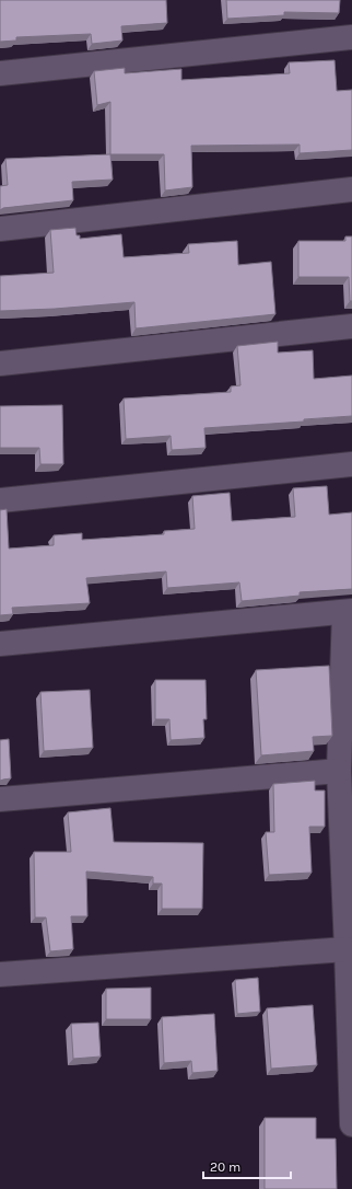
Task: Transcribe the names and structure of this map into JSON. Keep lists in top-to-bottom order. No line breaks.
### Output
{"scale_bar":"20 m"}
